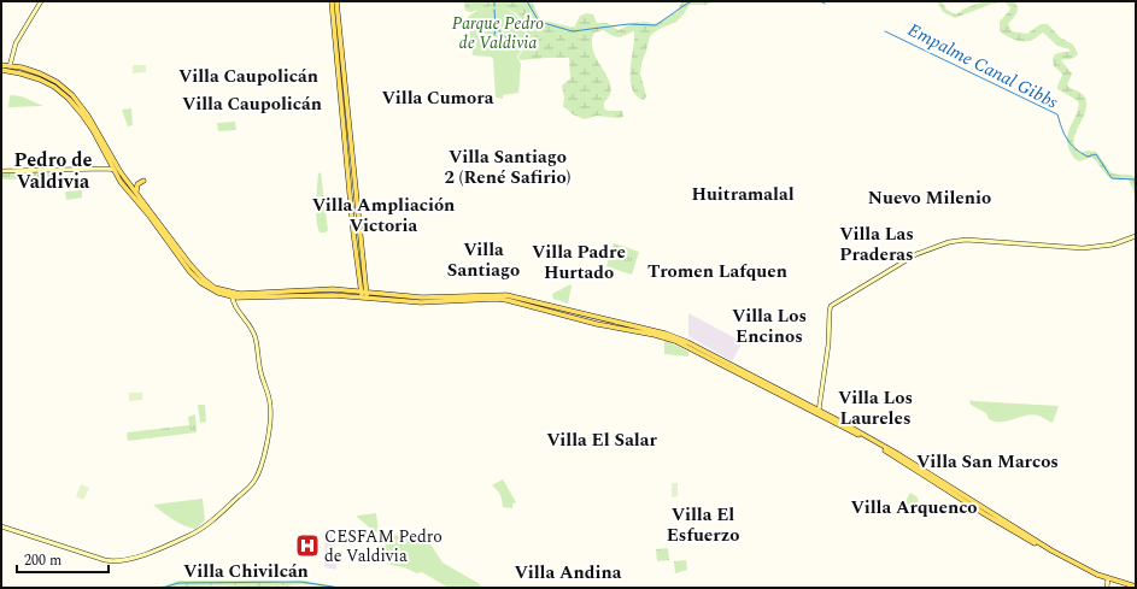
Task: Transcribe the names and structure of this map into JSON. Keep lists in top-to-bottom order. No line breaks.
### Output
{"districts":["Villa Caupolicán","Villa Cumora","Villa Caupolicán","Villa Santiago 2 (René Safirio)","Pedro de Valdivia","Huitramalal","Nuevo Milenio","Villa Ampliación Victoria","Villa Las Praderas","Villa Santiago","Villa Padre Hurtado","Tromen Lafquen","Villa Los Encinos","Villa Los Laureles","Villa El Salar","Villa San Marcos","Villa Arquenco","Villa El Esfuerzo","Villa Chivilcán","Villa Andina"],"water":["Empalme Canal Gibbs"],"parks":["Parque Pedro de Valdivia"],"places":{"hospital":["CESFAM Pedro de Valdivia"]},"scale_bar":"200 m"}
